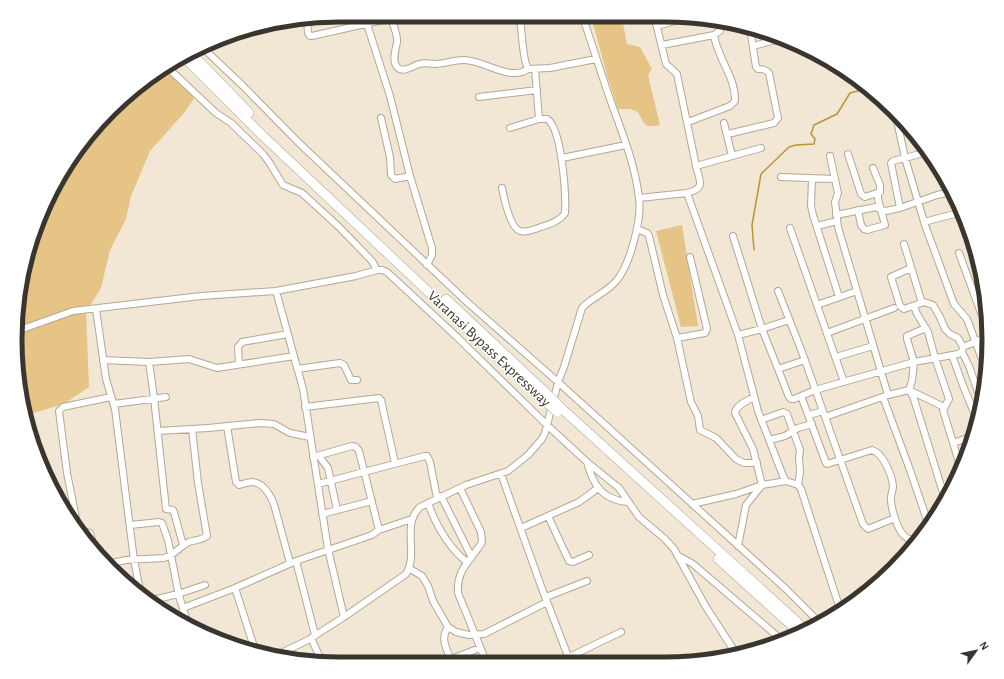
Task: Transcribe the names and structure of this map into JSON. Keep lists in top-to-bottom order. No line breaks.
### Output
{"streets":{"highway":["Varanasi Bypass Expressway"]},"north":"top right"}
